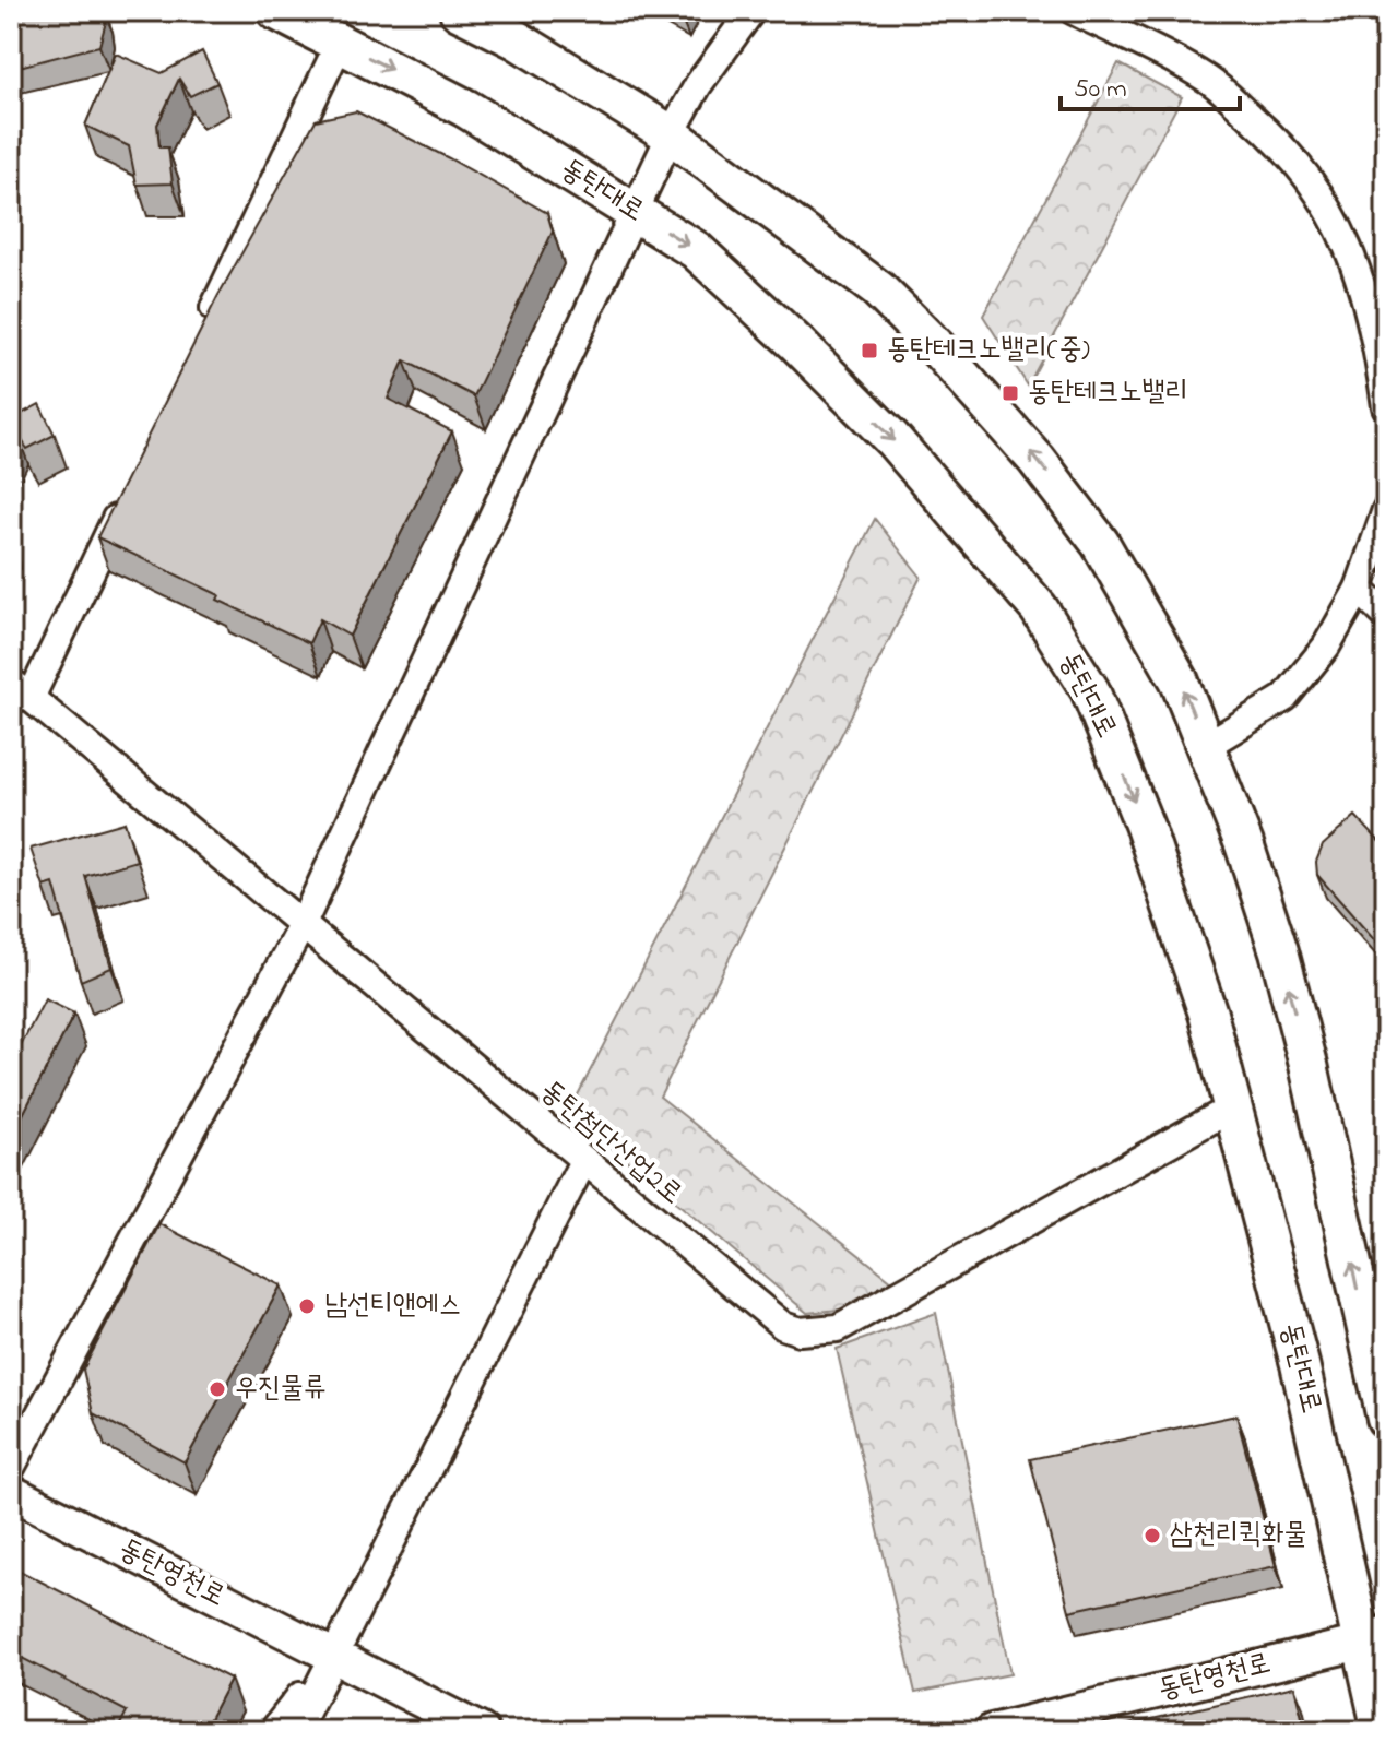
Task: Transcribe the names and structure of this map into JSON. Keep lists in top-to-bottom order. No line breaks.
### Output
{"streets":{"main road":["동탄대로"],"street":["동탄첨단산업2로","동탄영천로"]},"crossings":[["동탄대로","동탄첨단산업2로"],["동탄대로","동탄영천로"]],"places":{"transit":["동탄테크노밸리(중)","동탄테크노밸리"],"other":["남선티앤에스","우진물류","삼천리퀵화물"]},"scale_bar":"50 m"}
